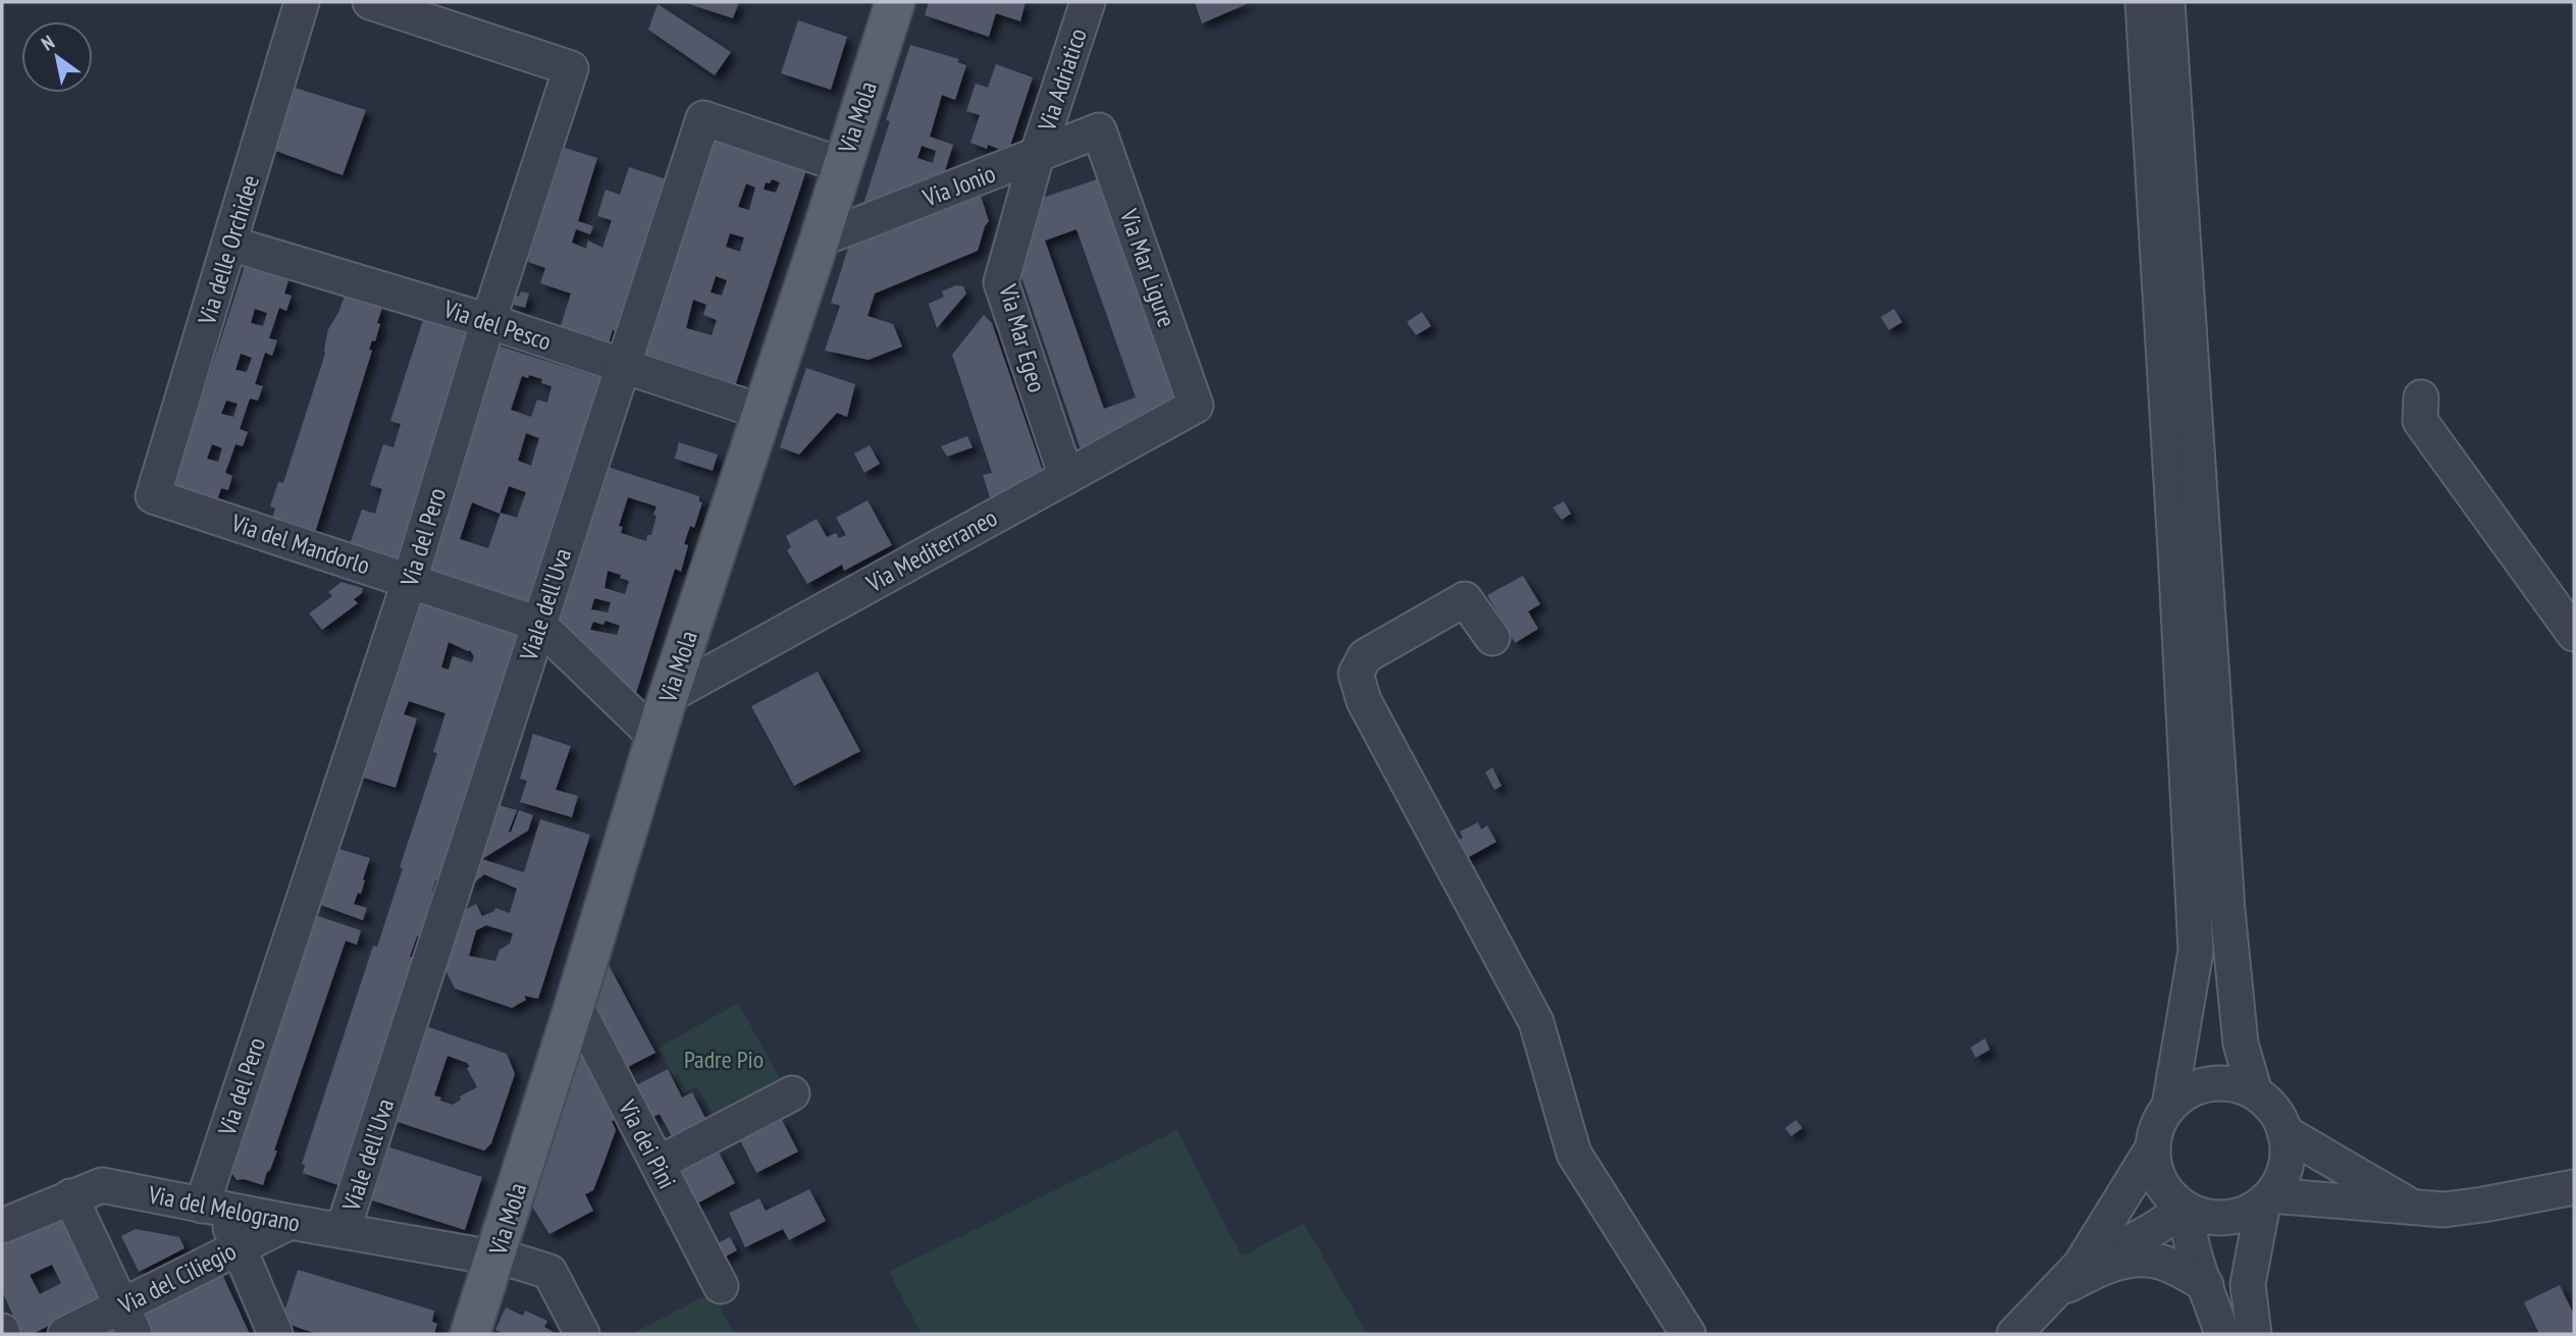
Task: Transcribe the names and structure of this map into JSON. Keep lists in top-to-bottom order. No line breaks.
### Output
{"streets":{"main road":["Via Mola"],"street":["Via Adriatico","Via Jonio","Via delle Orchidee","Via Mar Ligure","Via del Pesco","Via Mar Egeo","Via del Pero","Via del Mandorlo","Via Mediterraneo","Viale dell'Uva","Via dei Pini","Via del Melograno","Via del Ciliegio"]},"crossings":[["Via Adriatico","Via Jonio"],["Via Adriatico","Via Mar Egeo"],["Via Mola","Via Jonio"],["Via Mola","Via del Pesco"],["Via Mola","Via del Mandorlo"],["Via Mola","Via Mediterraneo"],["Via Mola","Viale dell'Uva"],["Via Mola","Via dei Pini"],["Via Mola","Via del Melograno"],["Via Jonio","Via Mar Ligure"],["Via Jonio","Via Mar Egeo"],["Via delle Orchidee","Via del Pesco"],["Via delle Orchidee","Via del Mandorlo"],["Via Mar Ligure","Via Mediterraneo"],["Via del Pesco","Via del Pero"],["Via del Pesco","Viale dell'Uva"],["Via Mar Egeo","Via Mediterraneo"],["Via del Pero","Via del Mandorlo"],["Via del Pero","Via del Melograno"],["Via del Mandorlo","Viale dell'Uva"],["Viale dell'Uva","Via del Melograno"],["Via del Melograno","Via del Ciliegio"]],"parks":["Padre Pio"],"north":"top left"}
